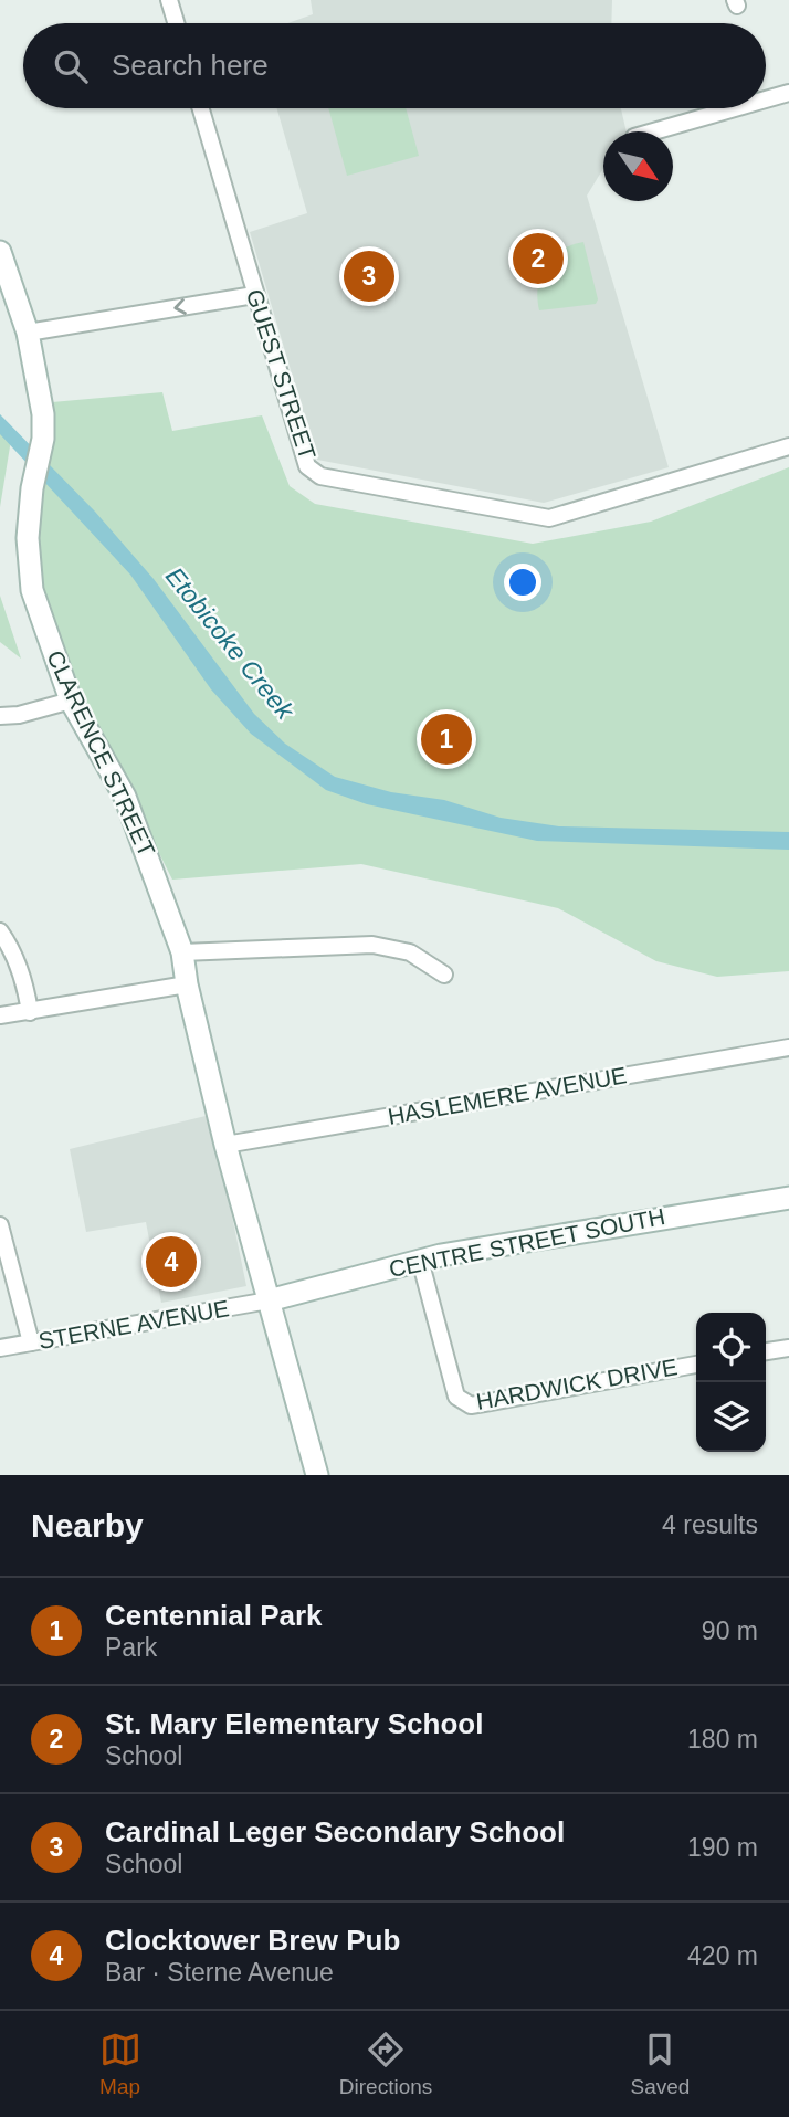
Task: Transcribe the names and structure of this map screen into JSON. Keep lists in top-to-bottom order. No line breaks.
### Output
{"streets":{"street":["GUEST STREET","CLARENCE STREET","HASLEMERE AVENUE","CENTRE STREET SOUTH","STERNE AVENUE","HARDWICK DRIVE"]},"crossings":[["CLARENCE STREET","HASLEMERE AVENUE"],["CLARENCE STREET","CENTRE STREET SOUTH"],["CLARENCE STREET","STERNE AVENUE"],["CENTRE STREET SOUTH","STERNE AVENUE"],["CENTRE STREET SOUTH","HARDWICK DRIVE"]],"water":["Etobicoke Creek"],"north":"bottom right","page":{"search":"Search here","pins":["2","3","1","4"],"heading":["Nearby","4 results"],"list":[{"mark":"1","name":"Centennial Park","note":"Park","value":"90 m"},{"mark":"2","name":"St. Mary Elementary School","note":"School","value":"180 m"},{"mark":"3","name":"Cardinal Leger Secondary School","note":"School","value":"190 m"},{"mark":"4","name":"Clocktower Brew Pub","note":"Bar · Sterne Avenue","value":"420 m"}],"nav":["Map","Directions","Saved"]}}
